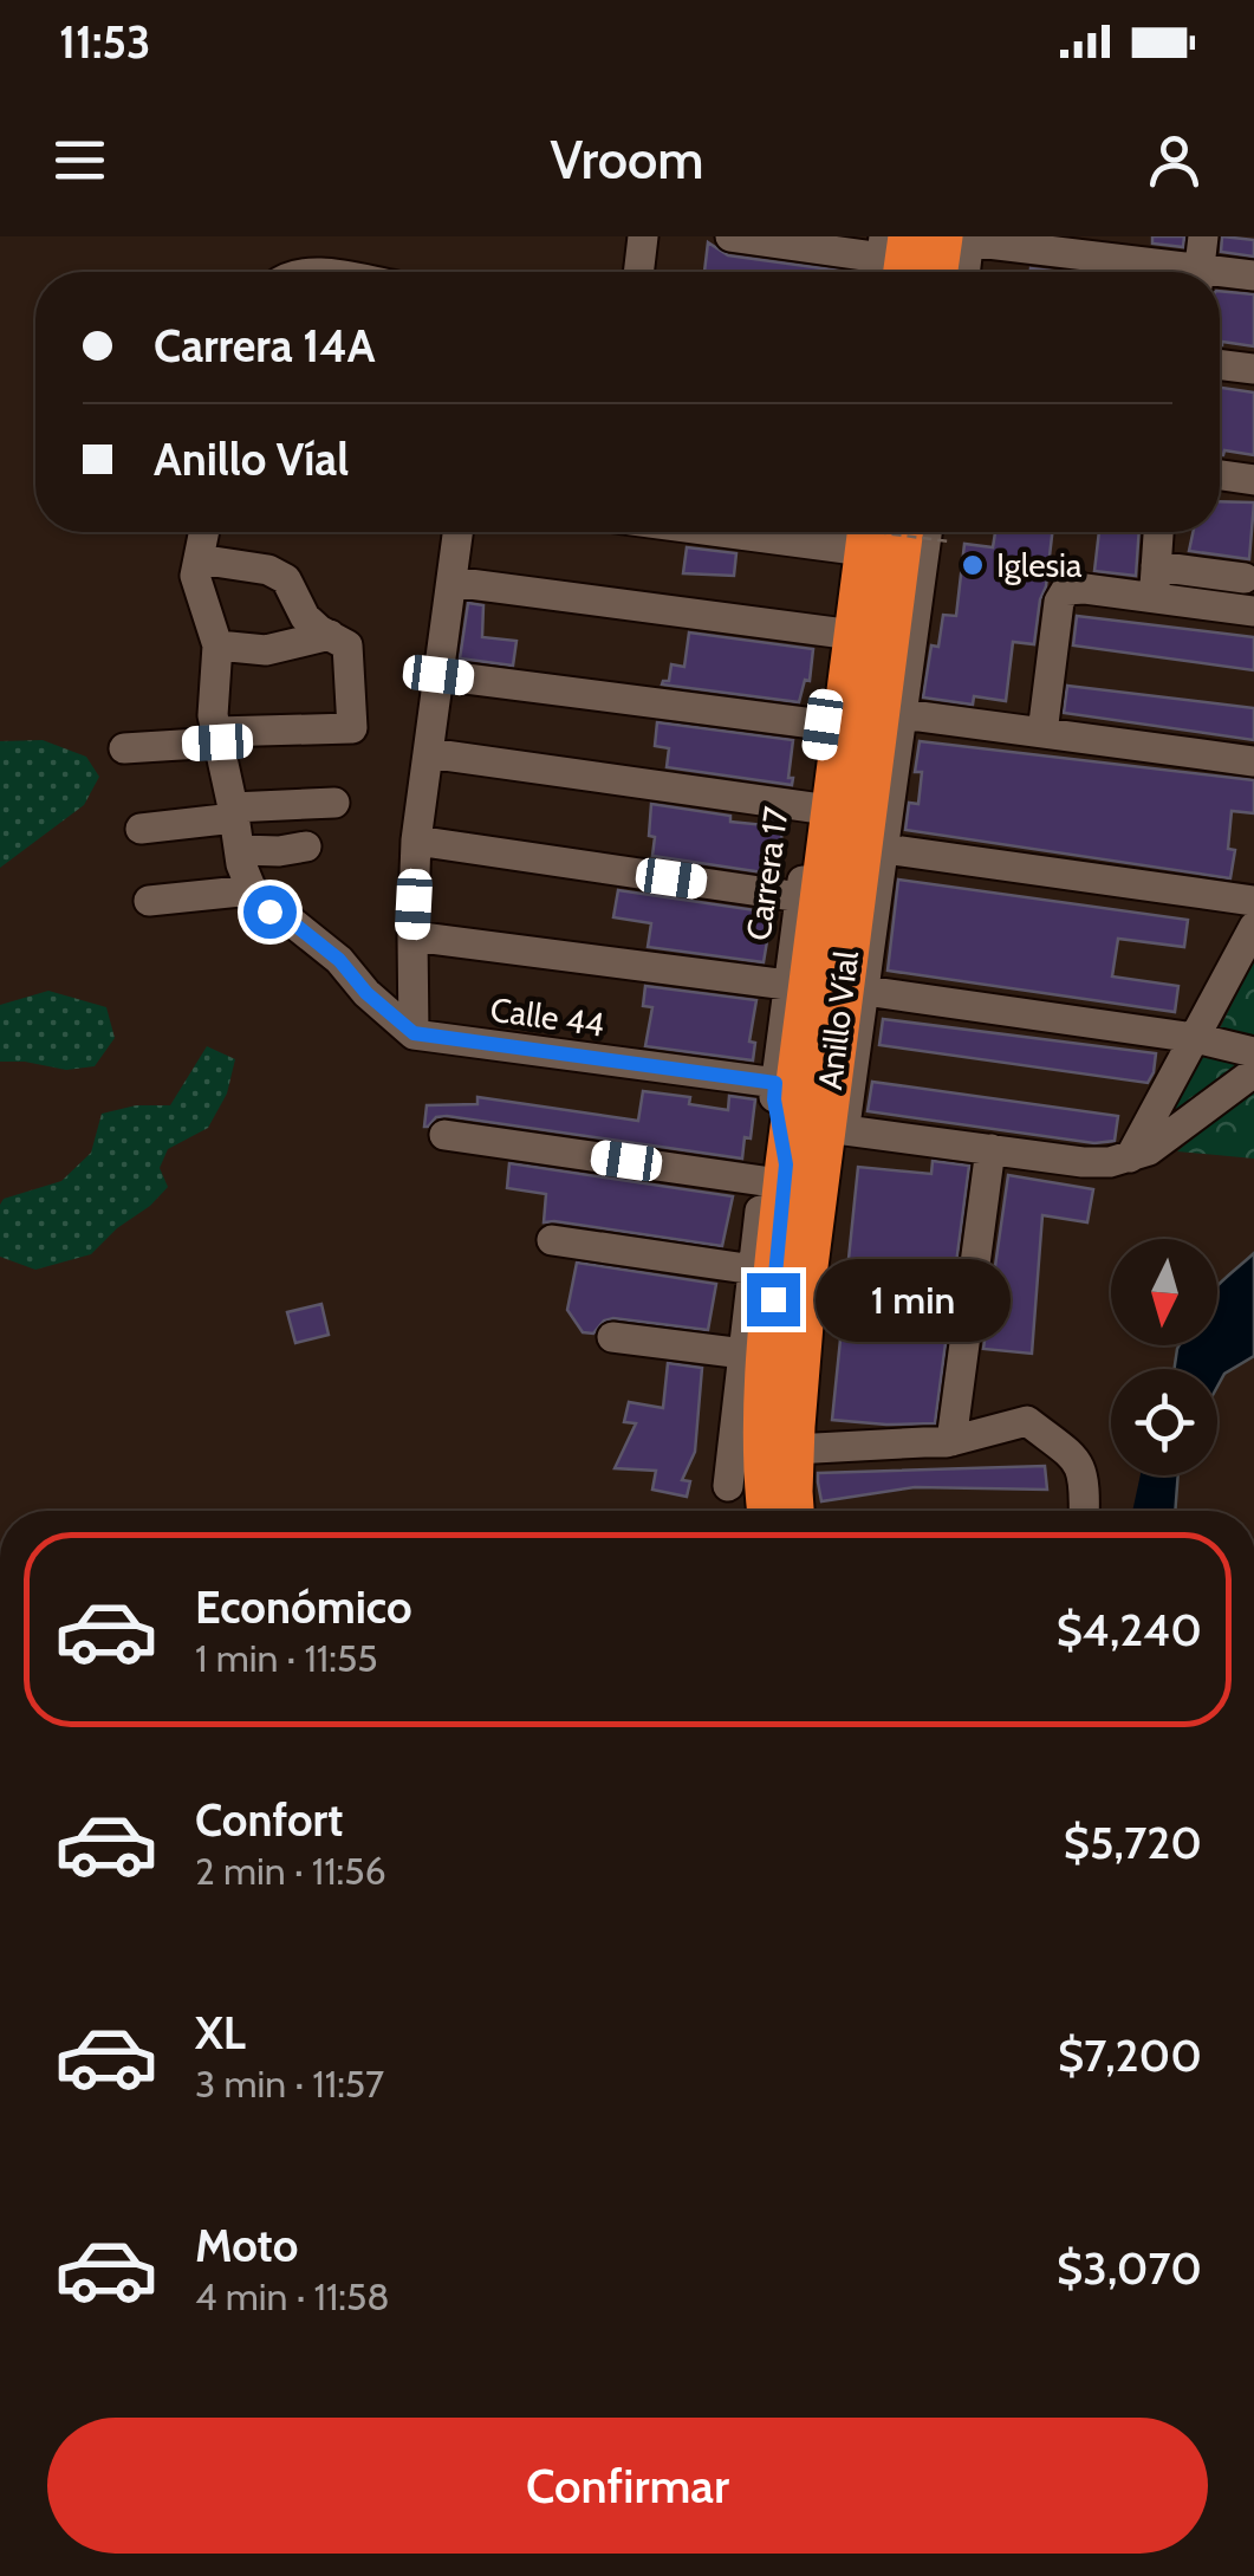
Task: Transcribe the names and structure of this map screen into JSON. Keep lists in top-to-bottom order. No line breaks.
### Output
{"streets":{"highway":["Anillo Víal"],"street":["Carrera 17","Calle 44"]},"crossings":[["Carrera 17","Calle 44"],["Carrera 17","Anillo Víal"]],"places":["Iglesia"],"north":"bottom","page":{"status":"11:53","header":"Vroom","banner":["Carrera 14A","Anillo Víal"],"bubble":"1 min","list":[{"name":"Económico","note":"1 min · 11:55","value":"$4,240"},{"name":"Confort","note":"2 min · 11:56","value":"$5,720"},{"name":"XL","note":"3 min · 11:57","value":"$7,200"},{"name":"Moto","note":"4 min · 11:58","value":"$3,070"}],"buttons":"Confirmar"}}
